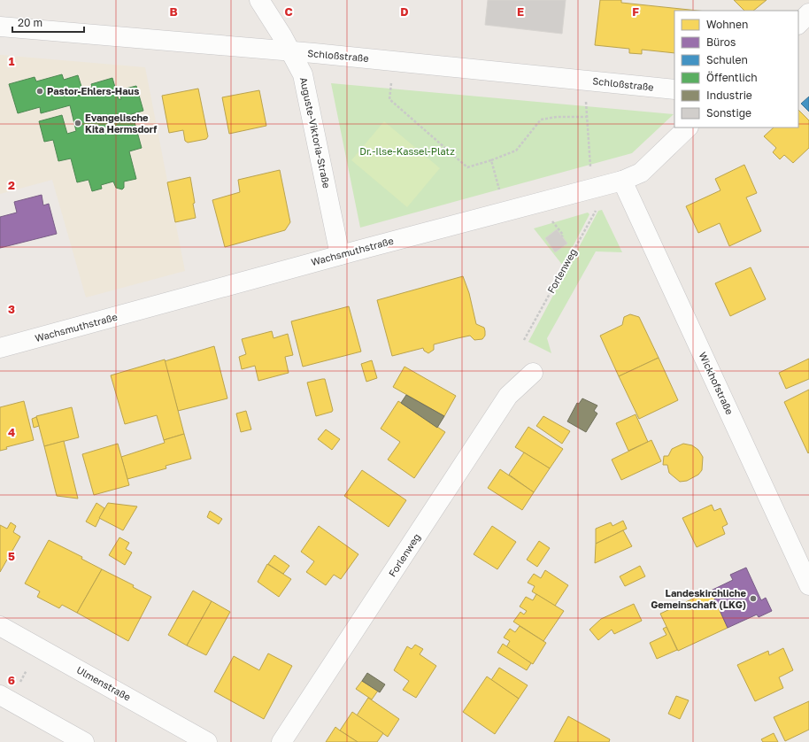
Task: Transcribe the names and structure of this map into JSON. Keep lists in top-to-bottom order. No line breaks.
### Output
{"streets":{"street":["Schloßstraße","Auguste-Viktoria-Straße","Wachsmuthstraße","Forlenweg","Wickhofstraße","Ulmenstraße"]},"crossings":[["Schloßstraße","Auguste-Viktoria-Straße"],["Auguste-Viktoria-Straße","Wachsmuthstraße"],["Wachsmuthstraße","Wickhofstraße"]],"parks":["Dr.-Ilse-Kassel-Platz"],"places":["Pastor-Ehlers-Haus","Evangelische Kita Hermsdorf","Landeskirchliche Gemeinschaft (LKG)"],"legend":["Wohnen","Büros","Schulen","Öffentlich","Industrie","Sonstige"],"scale_bar":"20 m","grid":{"columns":["B","C","D","E","F"],"rows":["1","2","3","4","5","6"]}}
